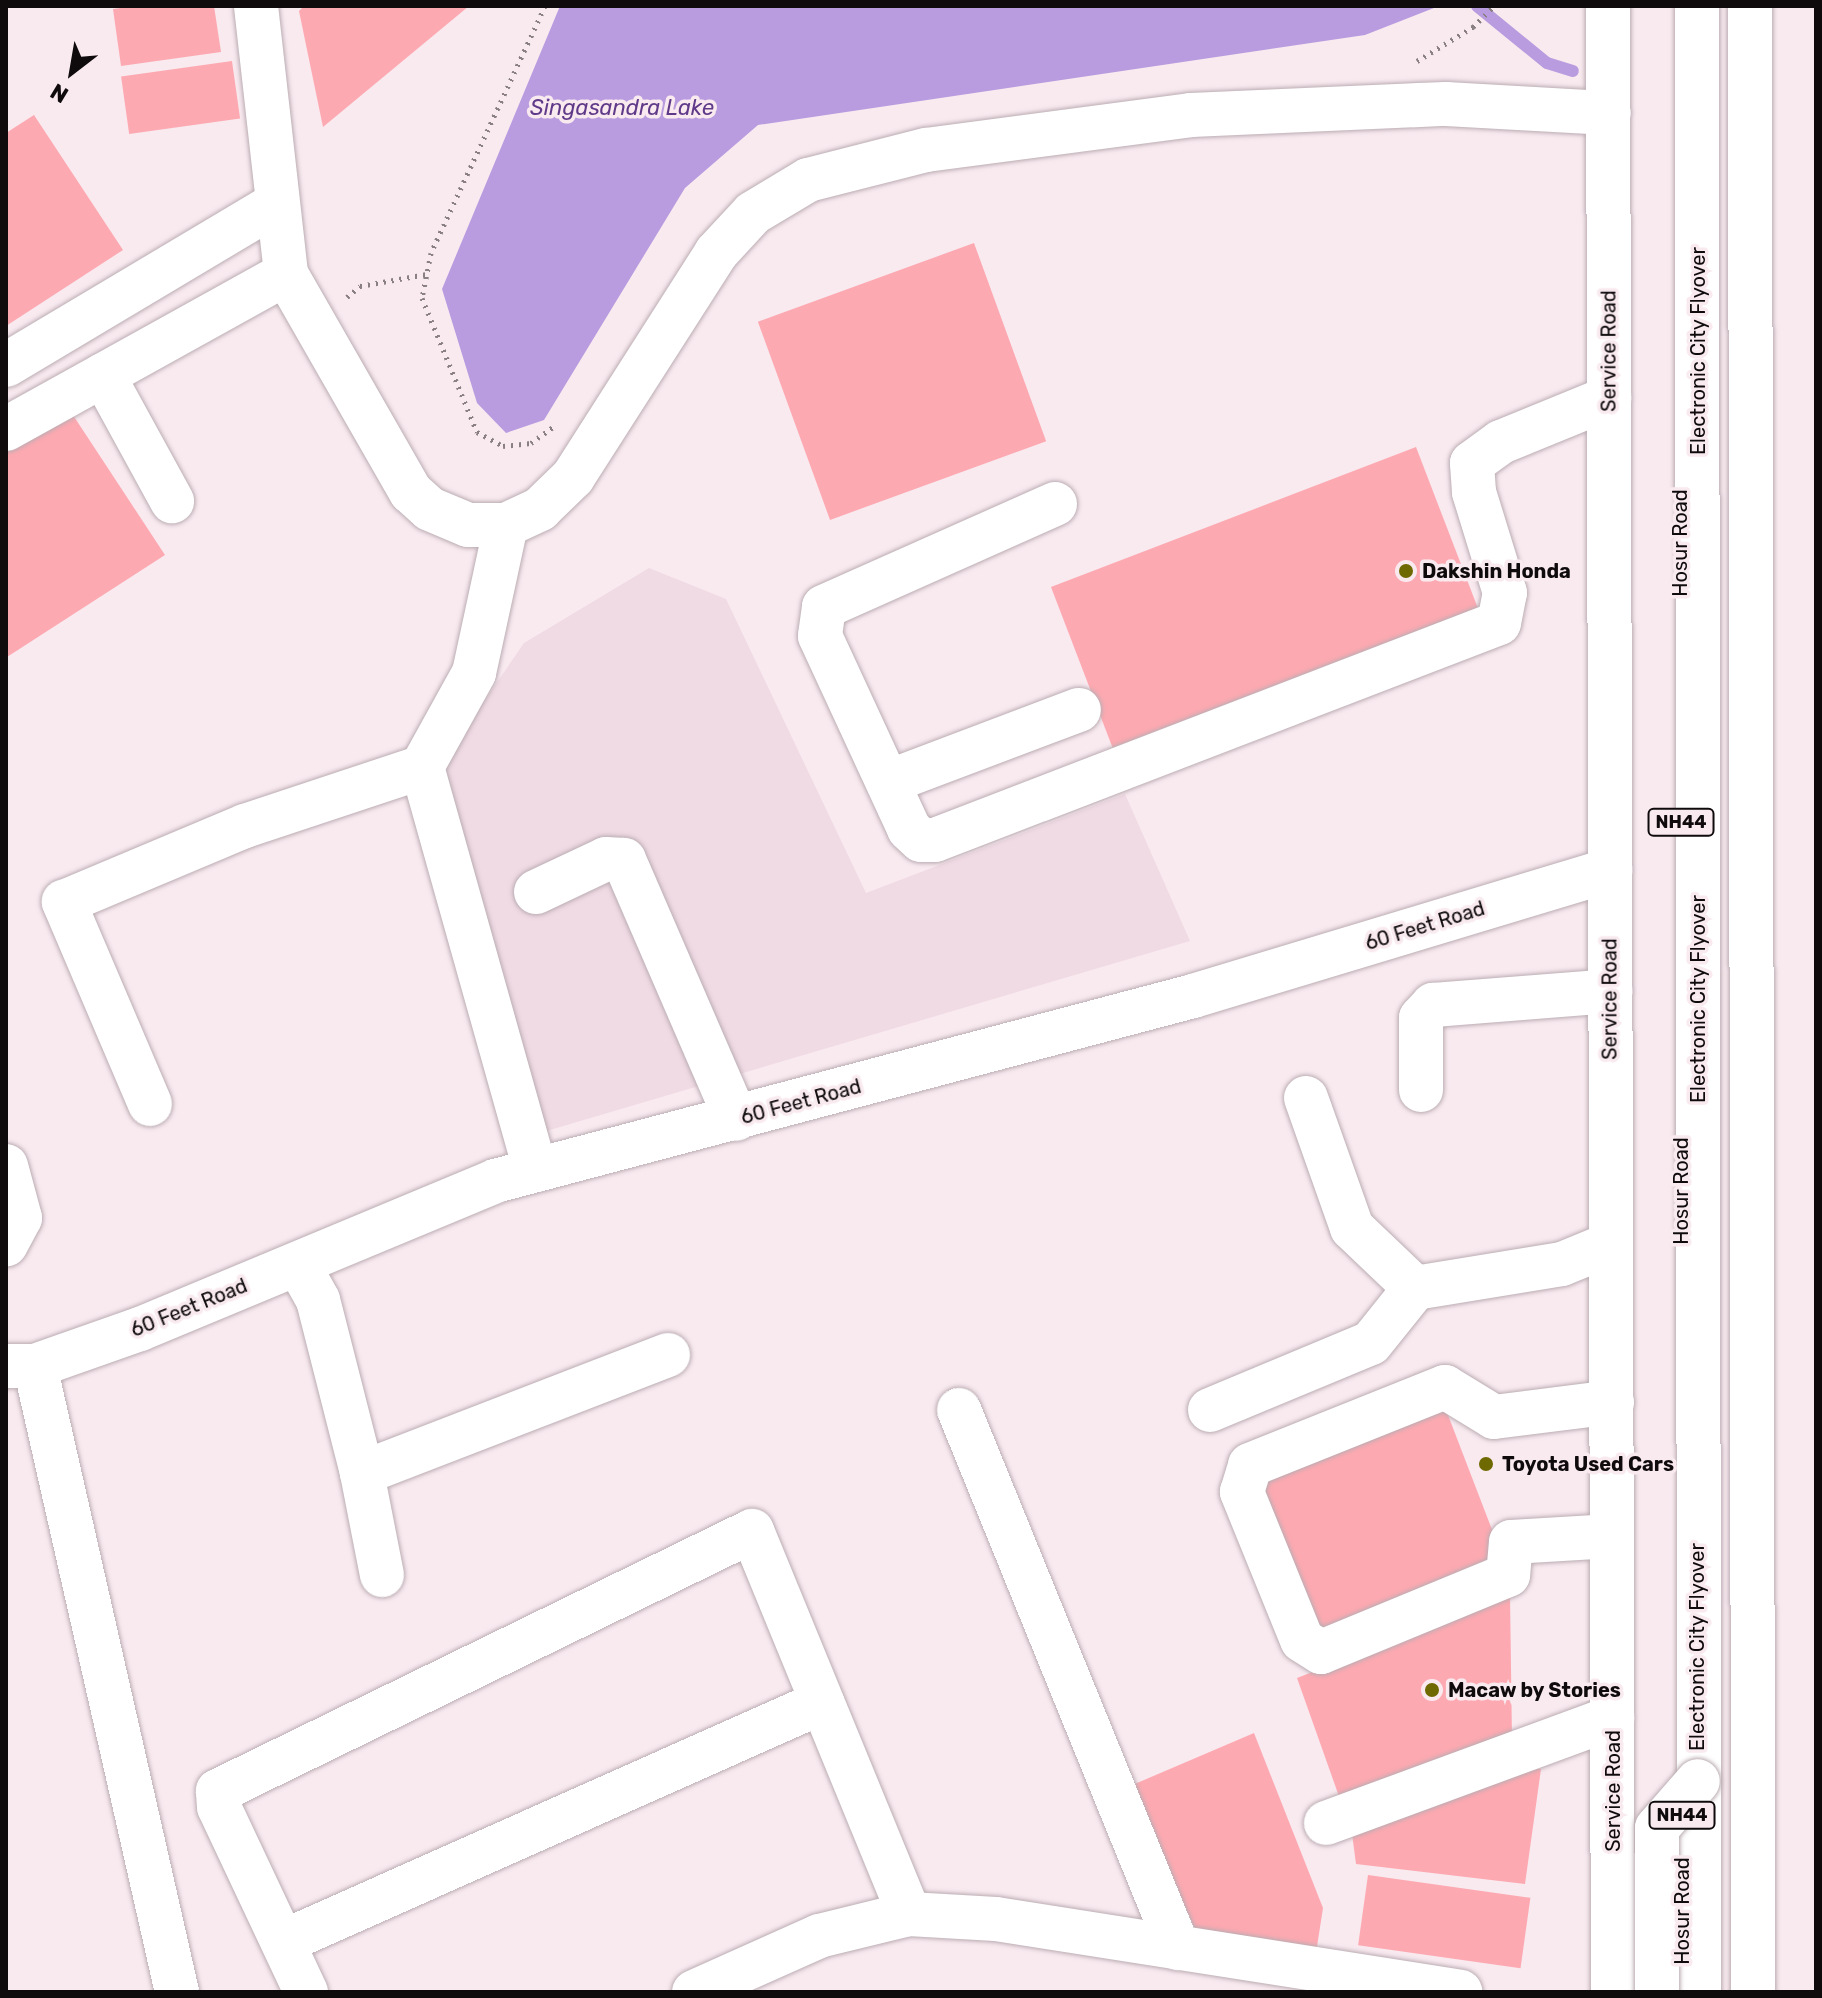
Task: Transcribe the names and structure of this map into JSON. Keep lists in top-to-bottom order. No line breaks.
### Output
{"streets":{"main road":["Service Road","Electronic City Flyover","Hosur Road","NH44","60 Feet Road"]},"crossings":[["Service Road","60 Feet Road"]],"water":["Singasandra Lake"],"places":["Dakshin Honda","Toyota Used Cars","Macaw by Stories"],"north":"bottom left"}
